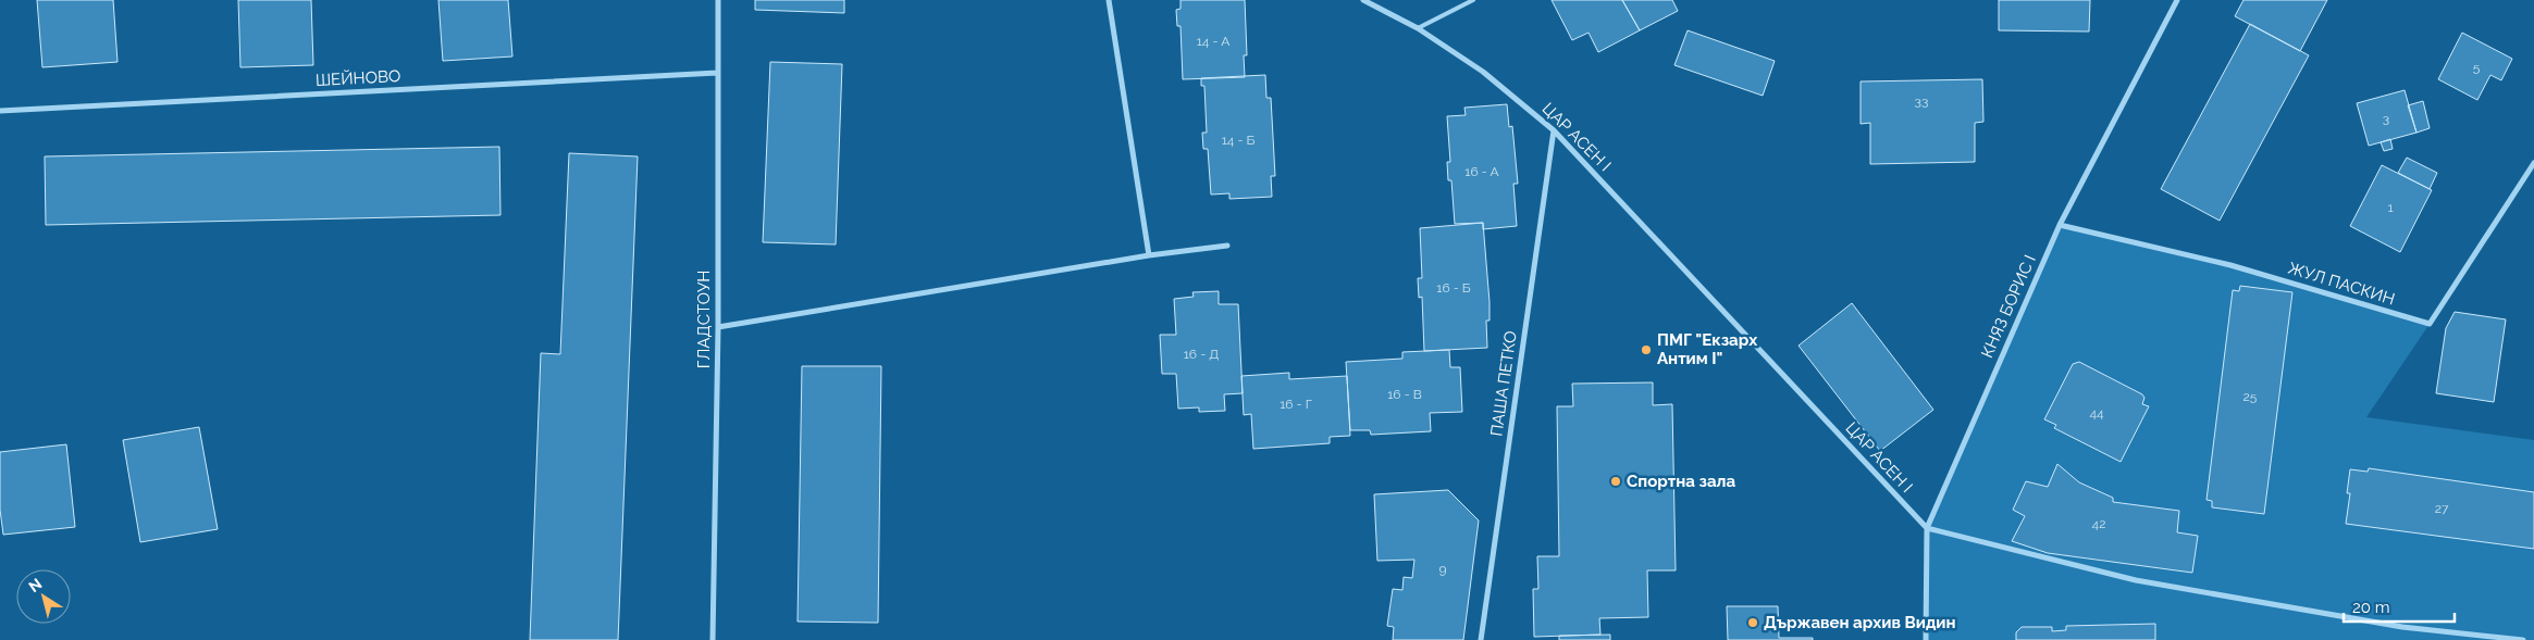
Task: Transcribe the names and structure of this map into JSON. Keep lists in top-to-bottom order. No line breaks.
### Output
{"streets":{"street":["ШЕЙНОВО","ЦАР АСЕН I","ЖУЛ ПАСКИН","КНЯЗ БОРИС I","ГЛАДСТОУН","ПАША ПЕТКО"]},"crossings":[["ШЕЙНОВО","ГЛАДСТОУН"],["ЦАР АСЕН I","КНЯЗ БОРИС I"],["ЦАР АСЕН I","ПАША ПЕТКО"],["ЖУЛ ПАСКИН","КНЯЗ БОРИС I"]],"places":["ПМГ \"Екзарх Антим I\"","Спортна зала","Държавен архив Видин"],"house_numbers":["14 - А","5","33","3","14 - Б","16 - А","1","16 - Б","16 - Д","16 - В","25","16 - Г","44","27","42","9"],"scale_bar":"20 m","north":"top left"}
